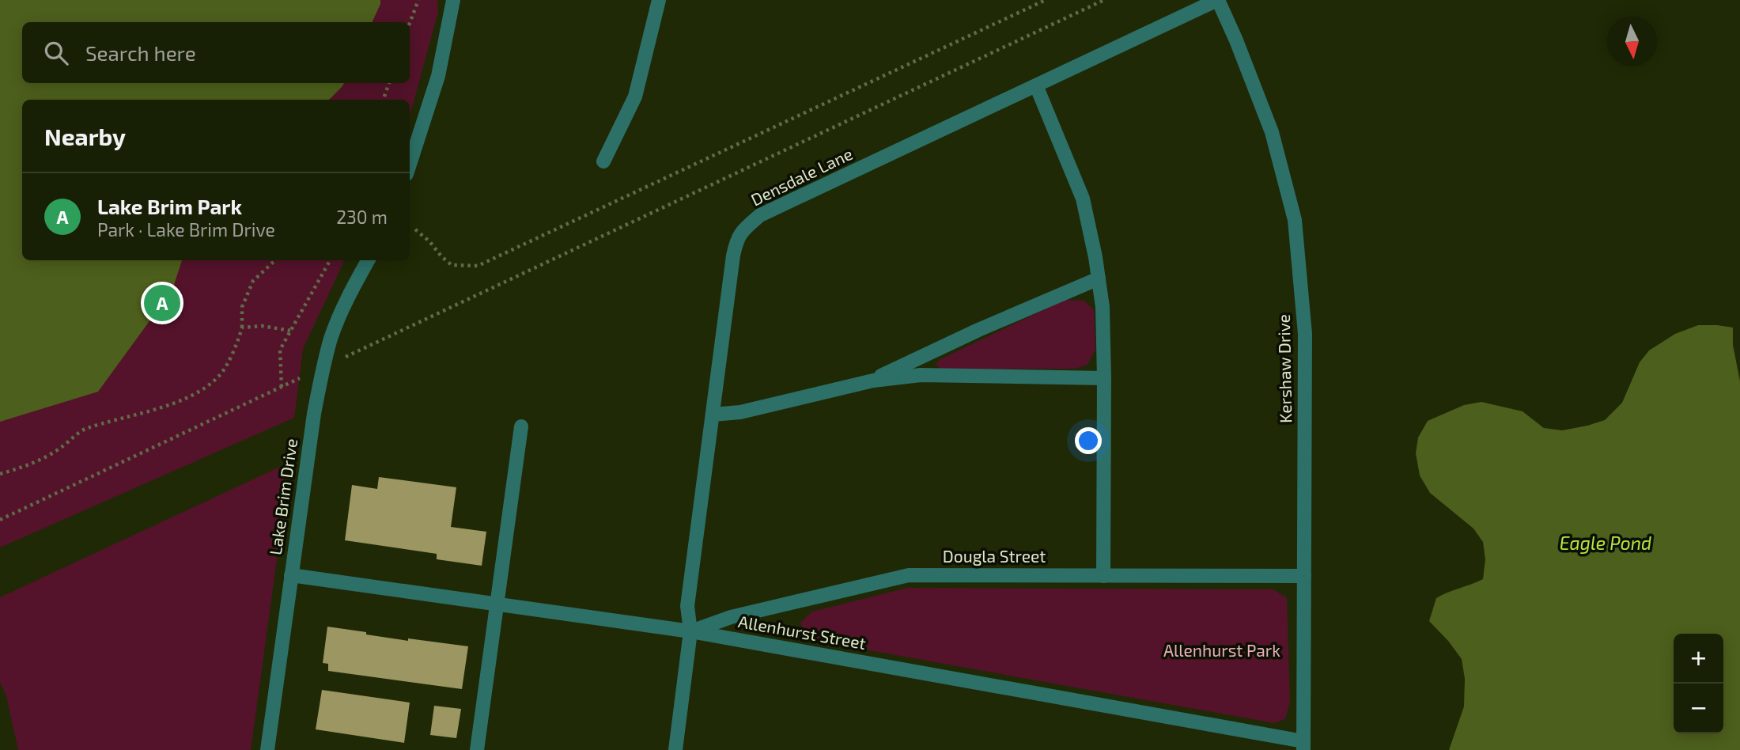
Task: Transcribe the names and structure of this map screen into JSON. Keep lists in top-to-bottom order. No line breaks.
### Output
{"streets":{"street":["Densdale Lane","Kershaw Drive","Lake Brim Drive","Dougla Street","Allenhurst Street"]},"crossings":[["Densdale Lane","Kershaw Drive"],["Densdale Lane","Dougla Street"],["Densdale Lane","Allenhurst Street"],["Kershaw Drive","Dougla Street"],["Kershaw Drive","Allenhurst Street"],["Lake Brim Drive","Allenhurst Street"],["Dougla Street","Allenhurst Street"]],"water":["Eagle Pond"],"parks":["Allenhurst Park"],"north":"bottom","page":{"search":"Search here","heading":"Nearby","list":[{"mark":"A","name":"Lake Brim Park","note":"Park · Lake Brim Drive","value":"230 m"}],"pins":"A","map_buttons":["+","−"]}}
